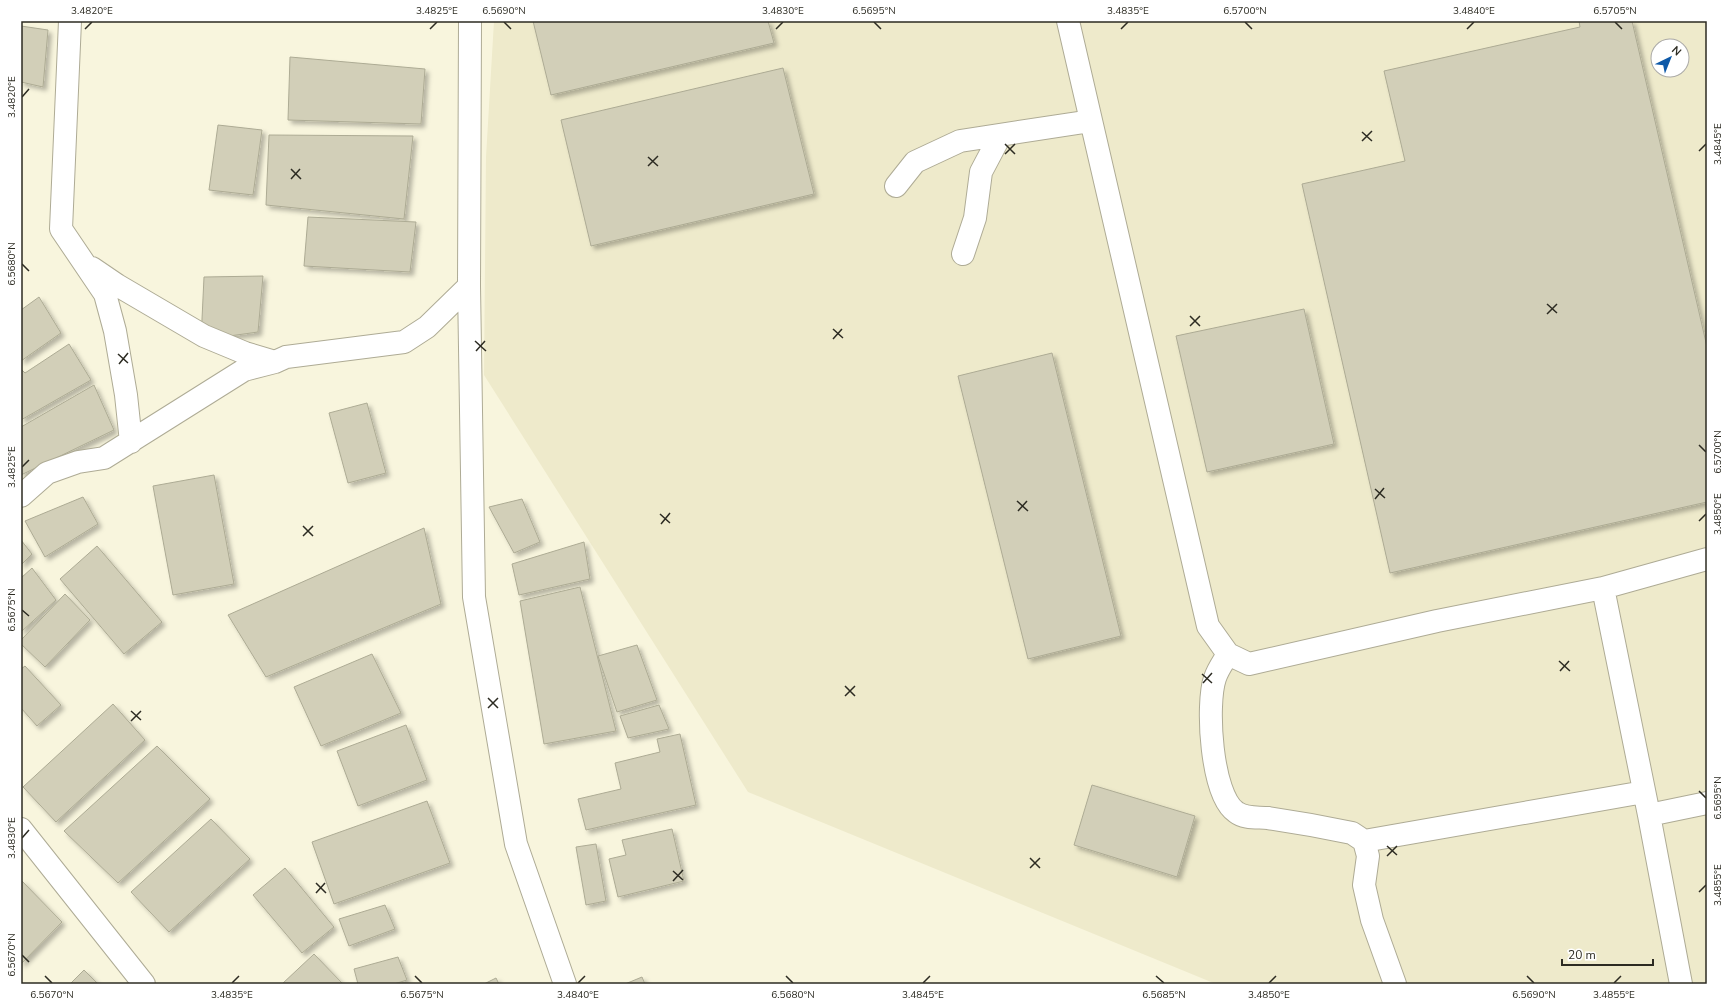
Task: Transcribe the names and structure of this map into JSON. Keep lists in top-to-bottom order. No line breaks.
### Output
{"scale_bar":"20 m","north":"top right","coordinates":["3.4820°E","3.4825°E","6.5690°N","3.4830°E","6.5695°N","3.4835°E","6.5700°N","3.4840°E","6.5705°N","3.4845°E","6.5680°N","3.4850°E","6.5675°N","3.4855°E","6.5670°N","6.5685°N"]}
